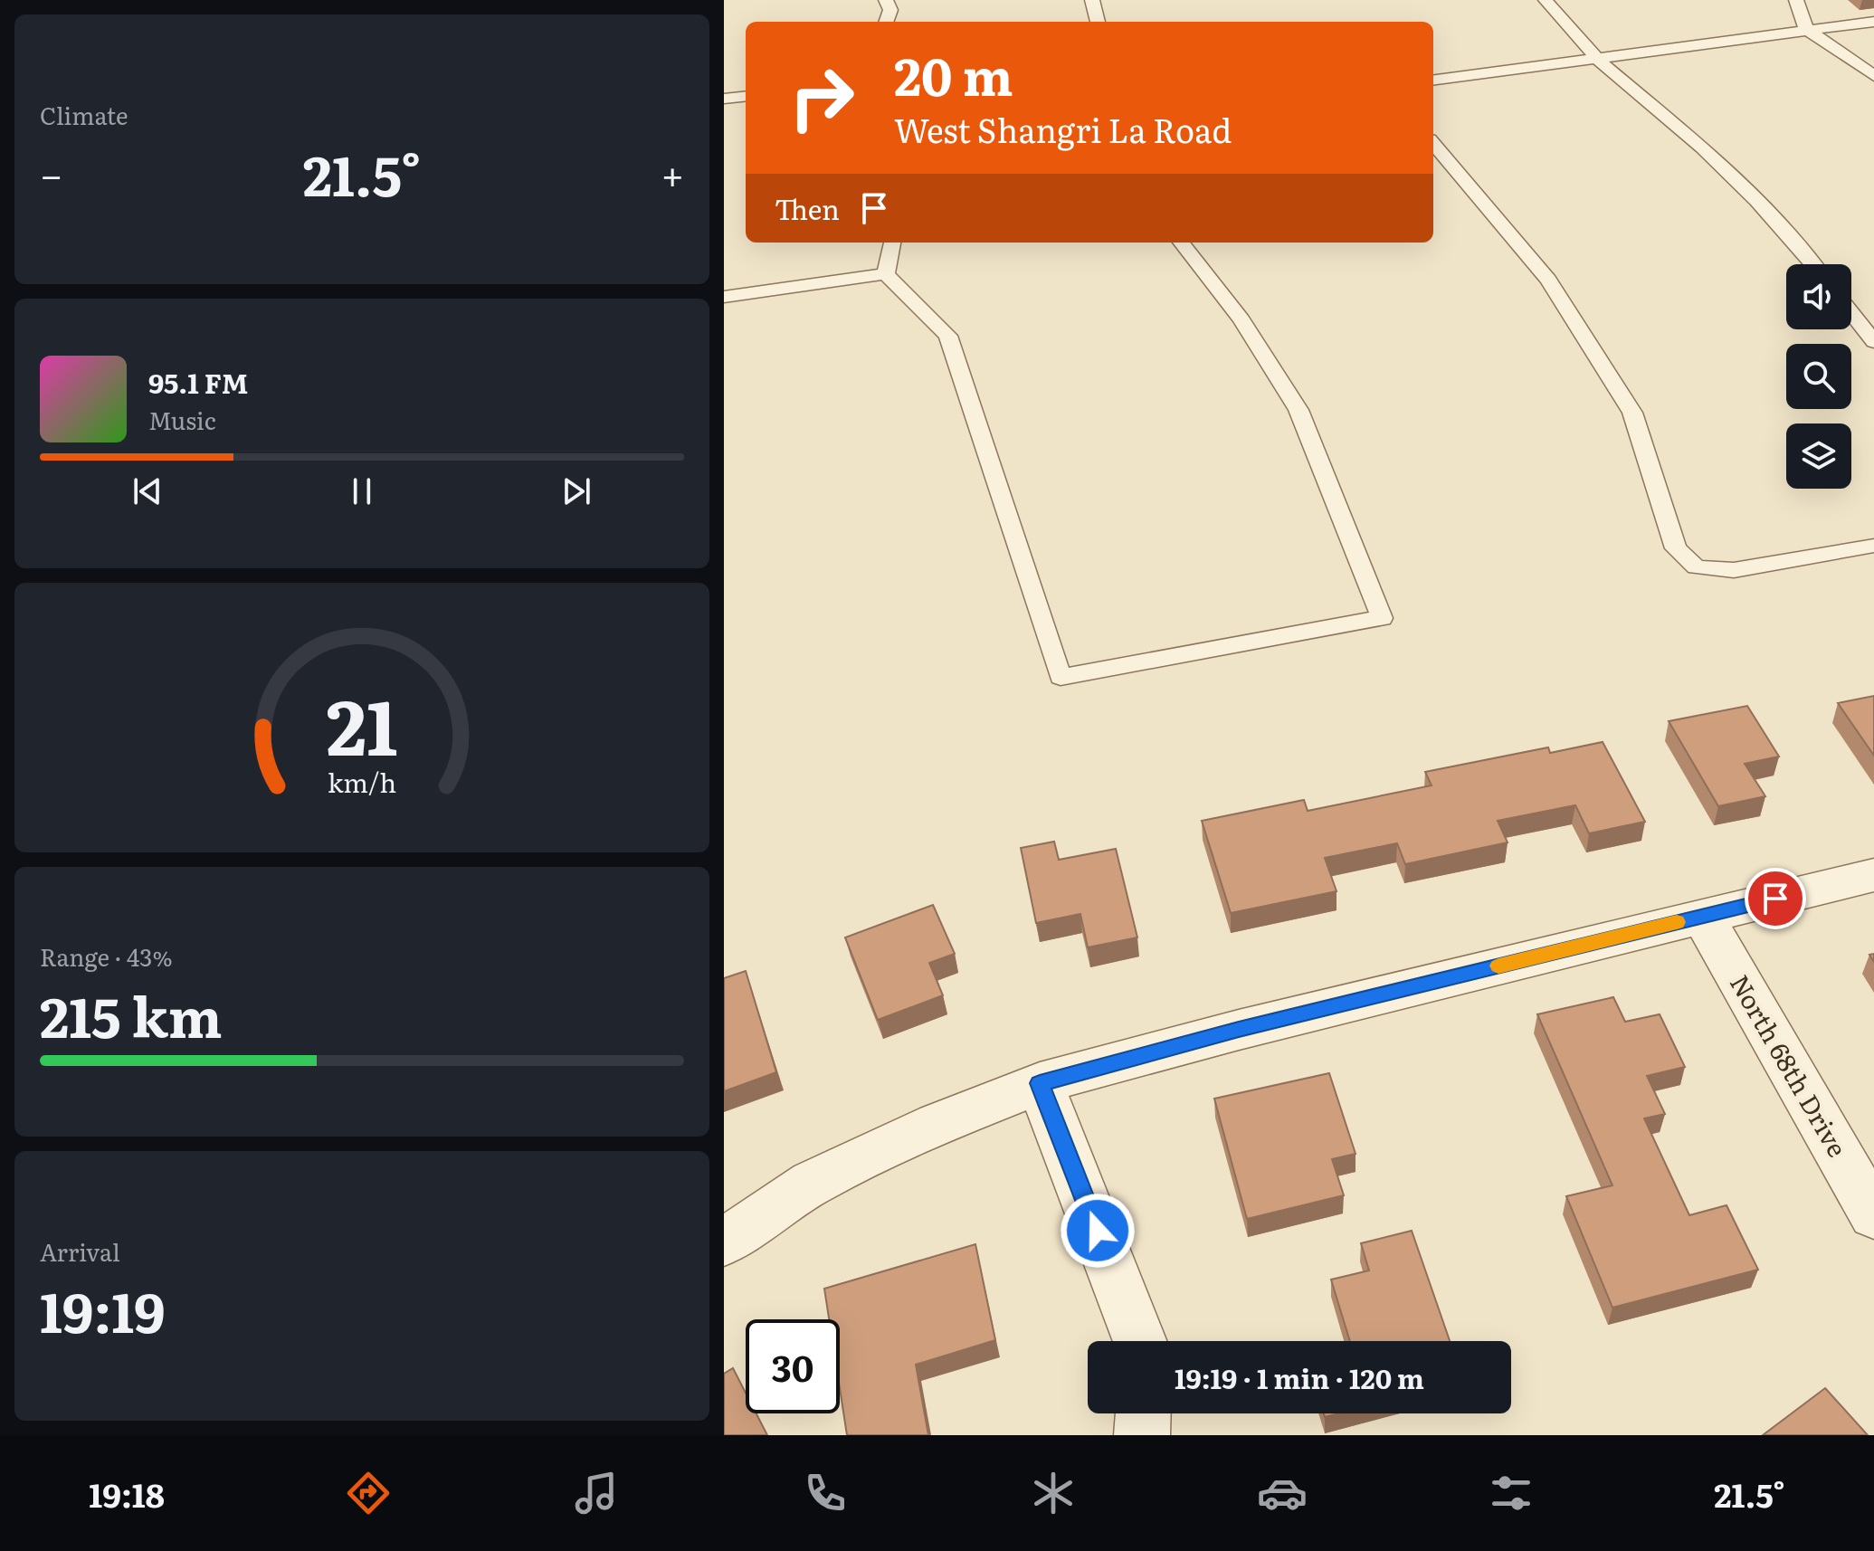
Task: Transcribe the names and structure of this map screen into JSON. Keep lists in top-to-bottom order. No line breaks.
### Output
{"streets":{"street":["North 68th Drive"]},"page":{"tile":["Climate",["Range · 43%","215 km"],["Arrival","19:19"]],"turn":["20 m","West Shangri La Road"],"heat":["−","21.5°","+"],"then":"Then","song":["95.1 FM","Music"],"limit":"30","trip":"19:19 · 1 min · 120 m","tabs":["19:18","21.5°"],"gauge":["21","km/h"]}}
